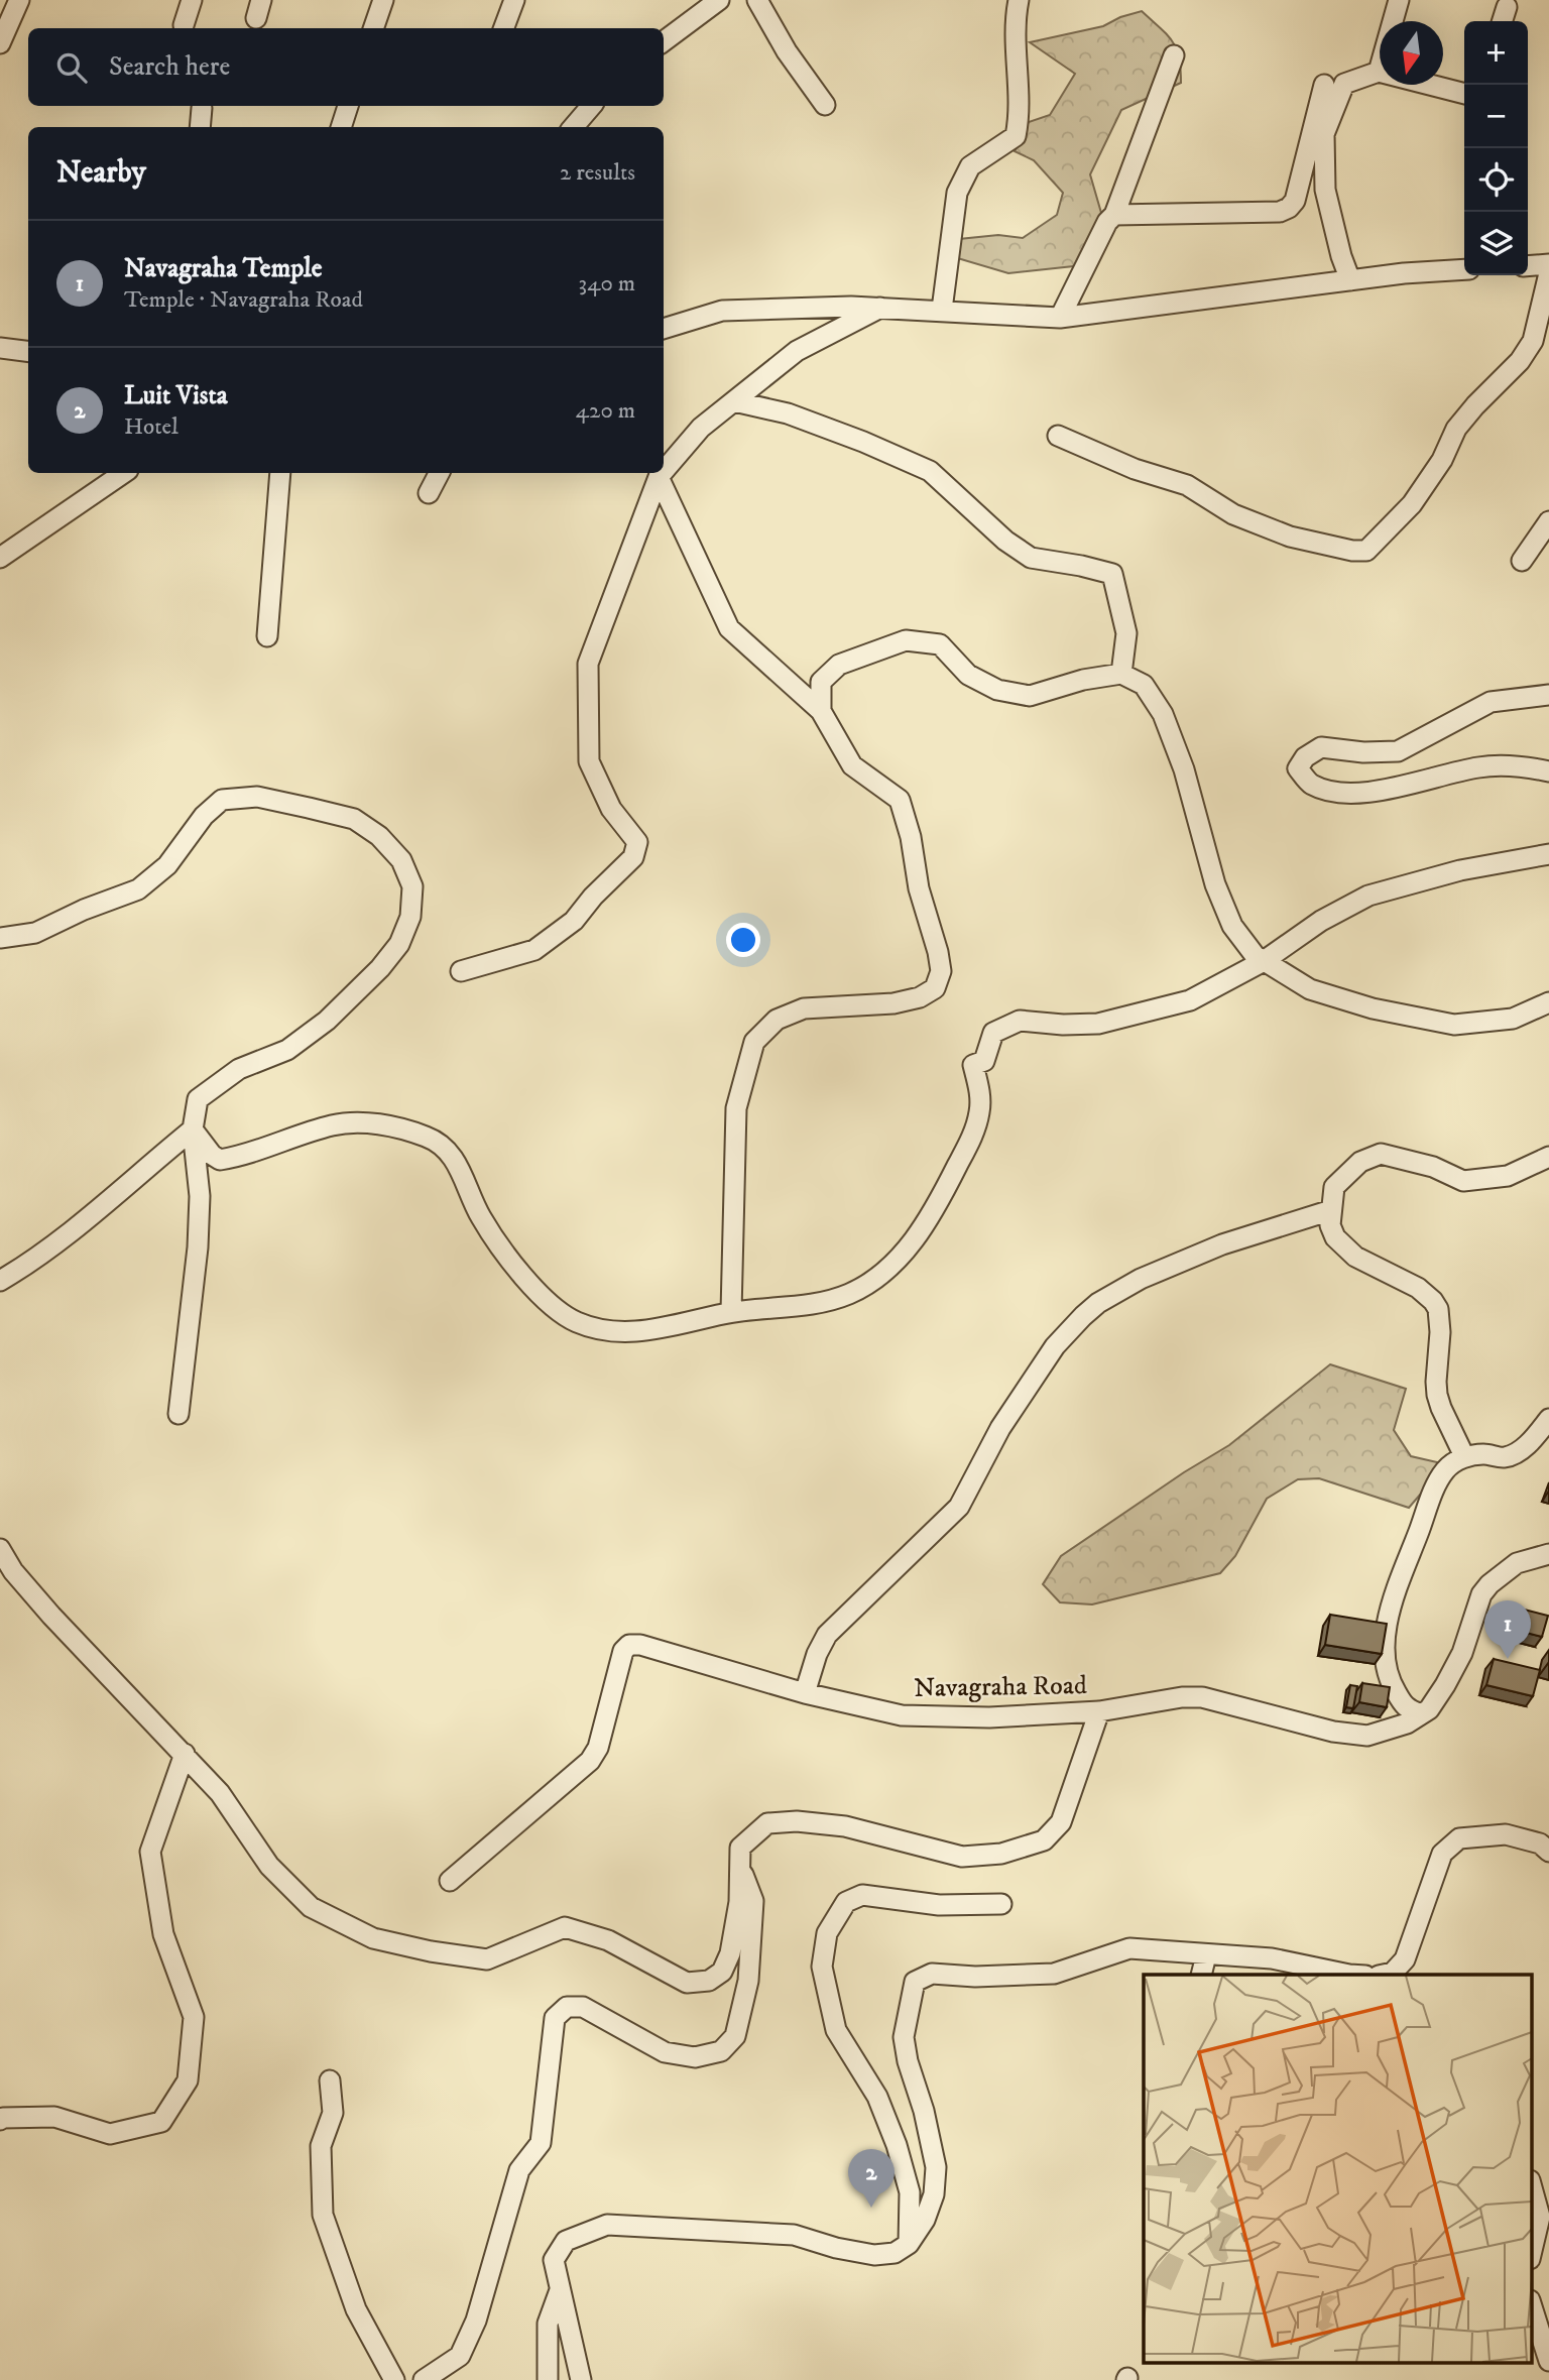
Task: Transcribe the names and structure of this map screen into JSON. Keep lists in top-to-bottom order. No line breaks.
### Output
{"streets":{"street":["Navagraha Road"]},"north":"bottom","page":{"map_buttons":["+","−"],"search":"Search here","heading":["Nearby","2 results"],"list":[{"mark":"1","name":"Navagraha Temple","note":"Temple · Navagraha Road","value":"340 m"},{"mark":"2","name":"Luit Vista","note":"Hotel","value":"420 m"}],"pins":["1","2"]}}
